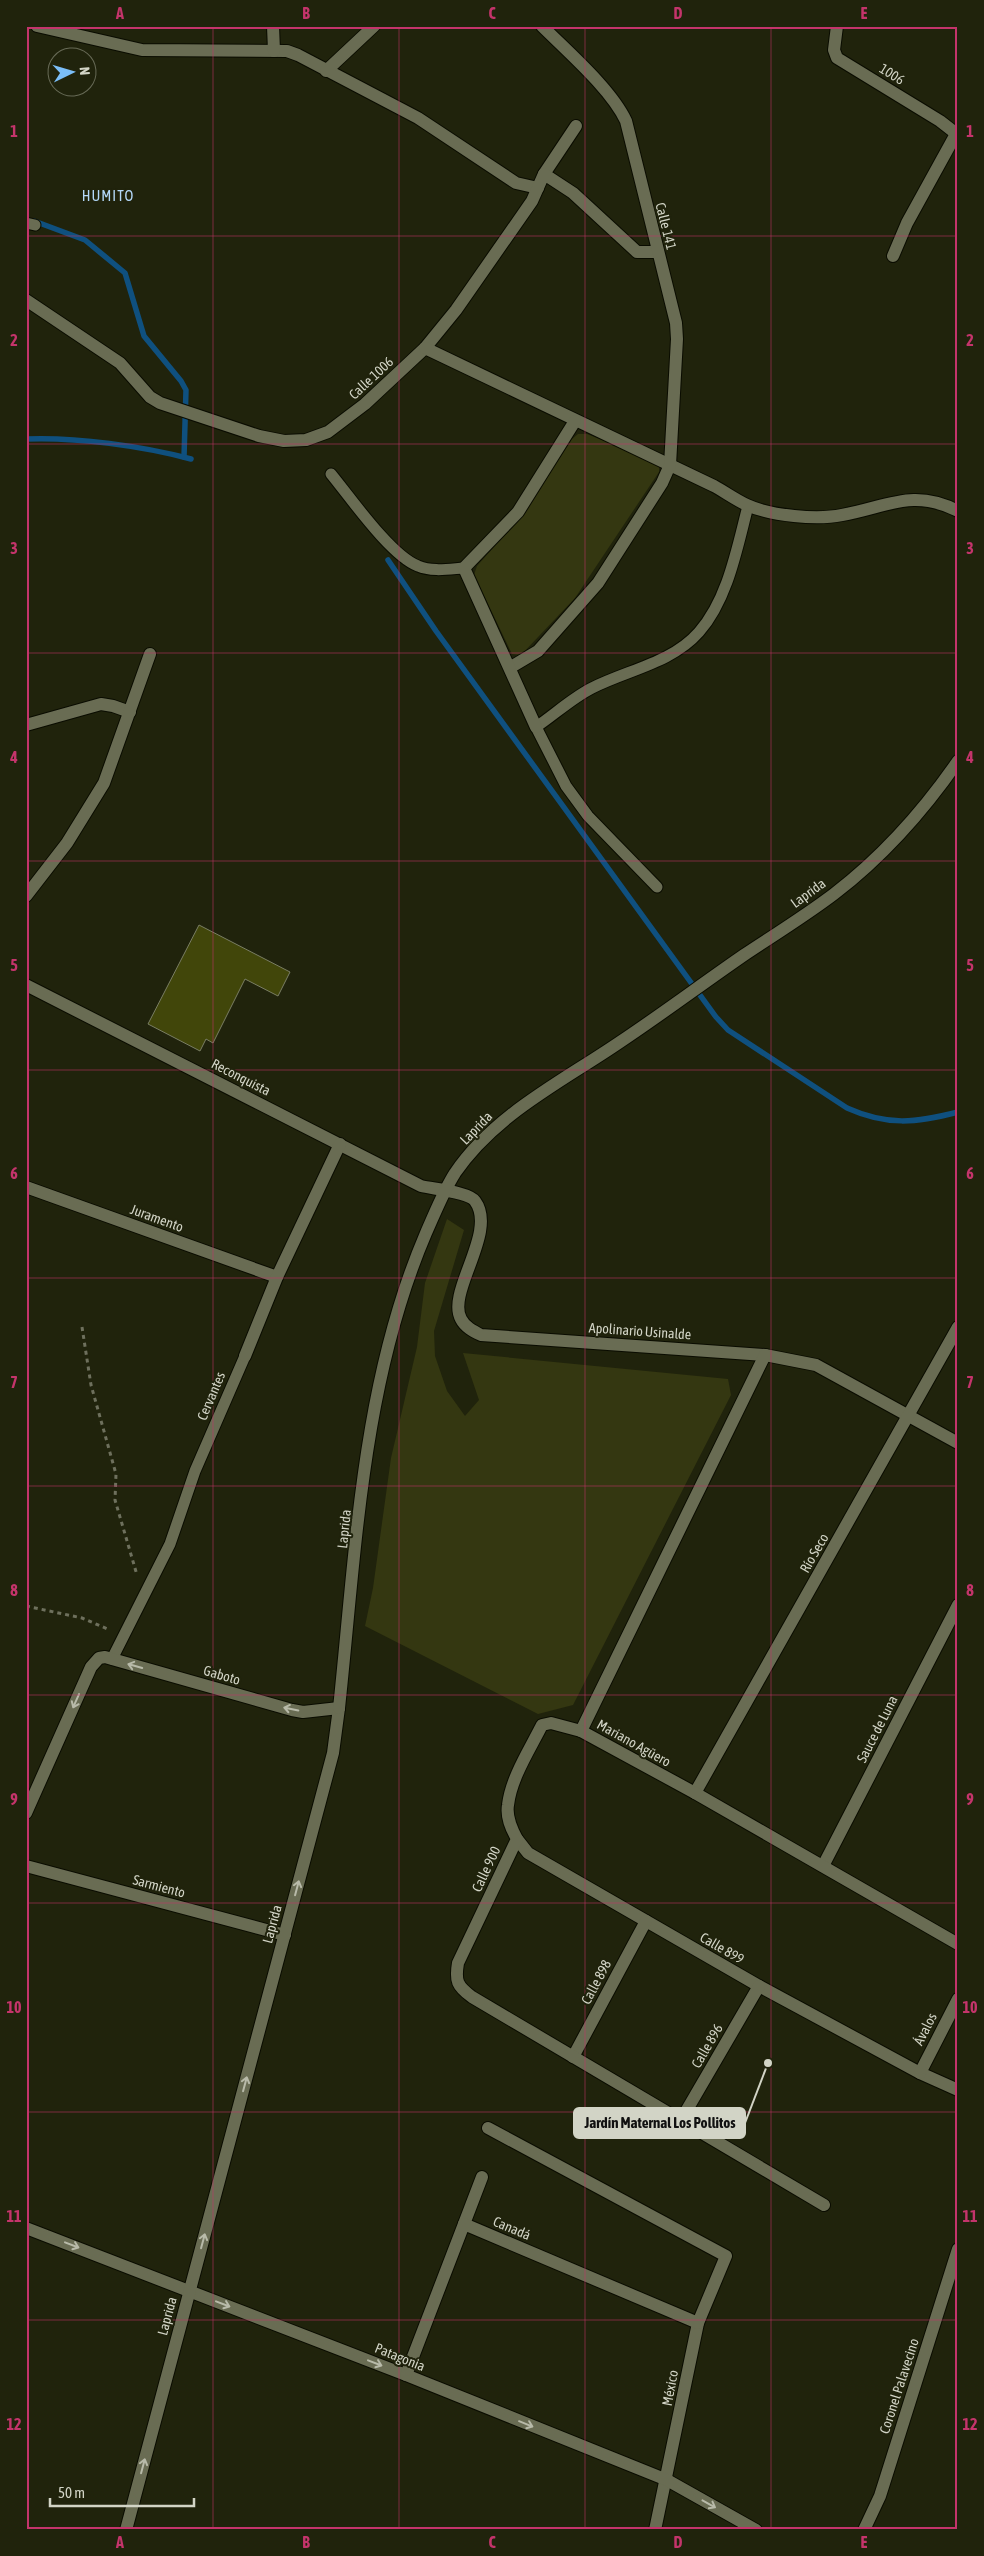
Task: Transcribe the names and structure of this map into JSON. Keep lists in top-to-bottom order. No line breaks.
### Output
{"streets":{"street":["1006","Calle 141","Calle 1006","Laprida","Reconquista","Juramento","Apolinario Usinalde","Cervantes","Río Seco","Gaboto","Sauce de Luna","Mariano Agüero","Calle 900","Sarmiento","Calle 899","Calle 898","Ávalos","Calle 896","Canadá","Patagonia","Coronel Palavecino","México"]},"crossings":[["Laprida","Reconquista"],["Laprida","Apolinario Usinalde"],["Laprida","Gaboto"],["Laprida","Sarmiento"],["Laprida","Patagonia"],["Reconquista","Apolinario Usinalde"],["Reconquista","Cervantes"],["Juramento","Cervantes"],["Apolinario Usinalde","Río Seco"],["Apolinario Usinalde","Mariano Agüero"],["Cervantes","Gaboto"],["Río Seco","Mariano Agüero"],["Sauce de Luna","Mariano Agüero"],["Mariano Agüero","Calle 900"],["Calle 900","Calle 899"],["Calle 900","Calle 898"],["Calle 899","Calle 898"],["Calle 899","Ávalos"],["Calle 899","Calle 896"],["Canadá","México"],["Patagonia","México"]],"one_way":["Laprida","Patagonia"],"districts":["HUMITO"],"places":["Jardín Maternal Los Pollitos"],"scale_bar":"50 m","north":"right","grid":{"columns":["A","B","C","D","E"],"rows":["1","2","3","4","5","6","7","8","9","10","11","12"]}}
